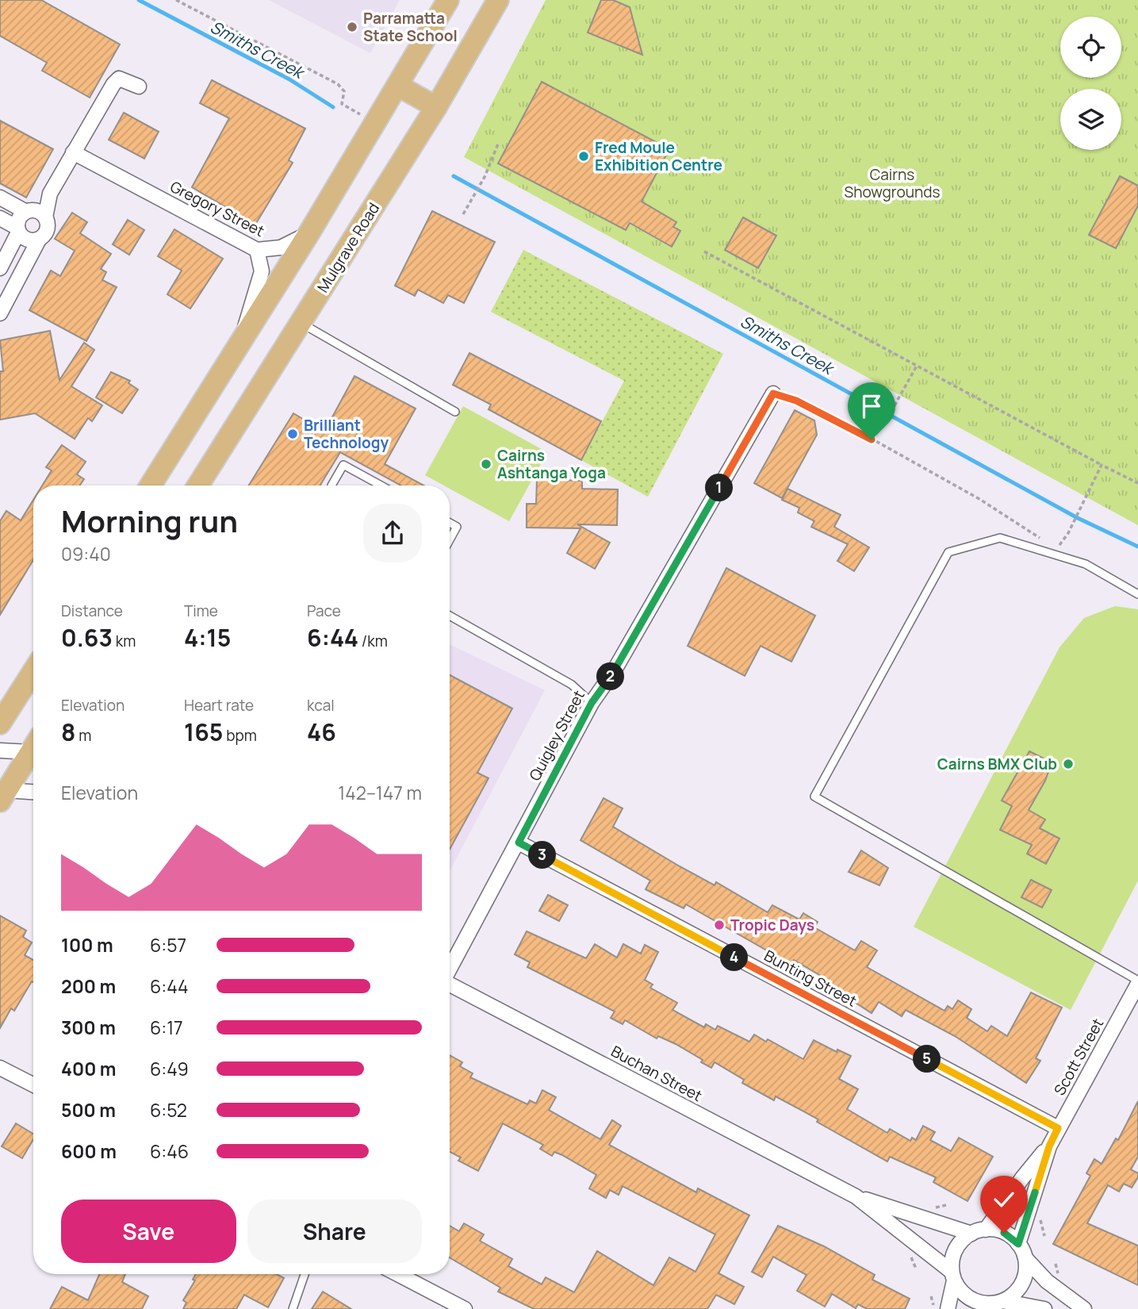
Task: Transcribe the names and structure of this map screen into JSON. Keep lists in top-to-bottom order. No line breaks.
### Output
{"streets":{"main road":["Mulgrave Road"],"street":["Gregory Street","Quigley Street","Bunting Street","Scott Street","Buchan Street"]},"crossings":[["Quigley Street","Bunting Street"],["Bunting Street","Scott Street"],["Scott Street","Buchan Street"]],"water":["Smiths Creek"],"parks":["Cairns Showgrounds"],"places":["Parramatta State School","Fred Moule Exhibition Centre","Brilliant Technology","Cairns Ashtanga Yoga","Cairns BMX Club","Tropic Days"],"page":{"pins":["1","2","3","4","5"],"heading":["Morning run","09:40"],"stats":[["Distance","0.63 km"],["Time","4:15"],["Pace","6:44 /km"],["Elevation","8 m"],["Heart rate","165 bpm"],["kcal","46"]],"chart":["Elevation","142–147 m"],"list":[{"name":"100 m","note":"6:57"},{"name":"200 m","note":"6:44"},{"name":"300 m","note":"6:17"},{"name":"400 m","note":"6:49"},{"name":"500 m","note":"6:52"},{"name":"600 m","note":"6:46"}],"buttons":["Save","Share"]}}
